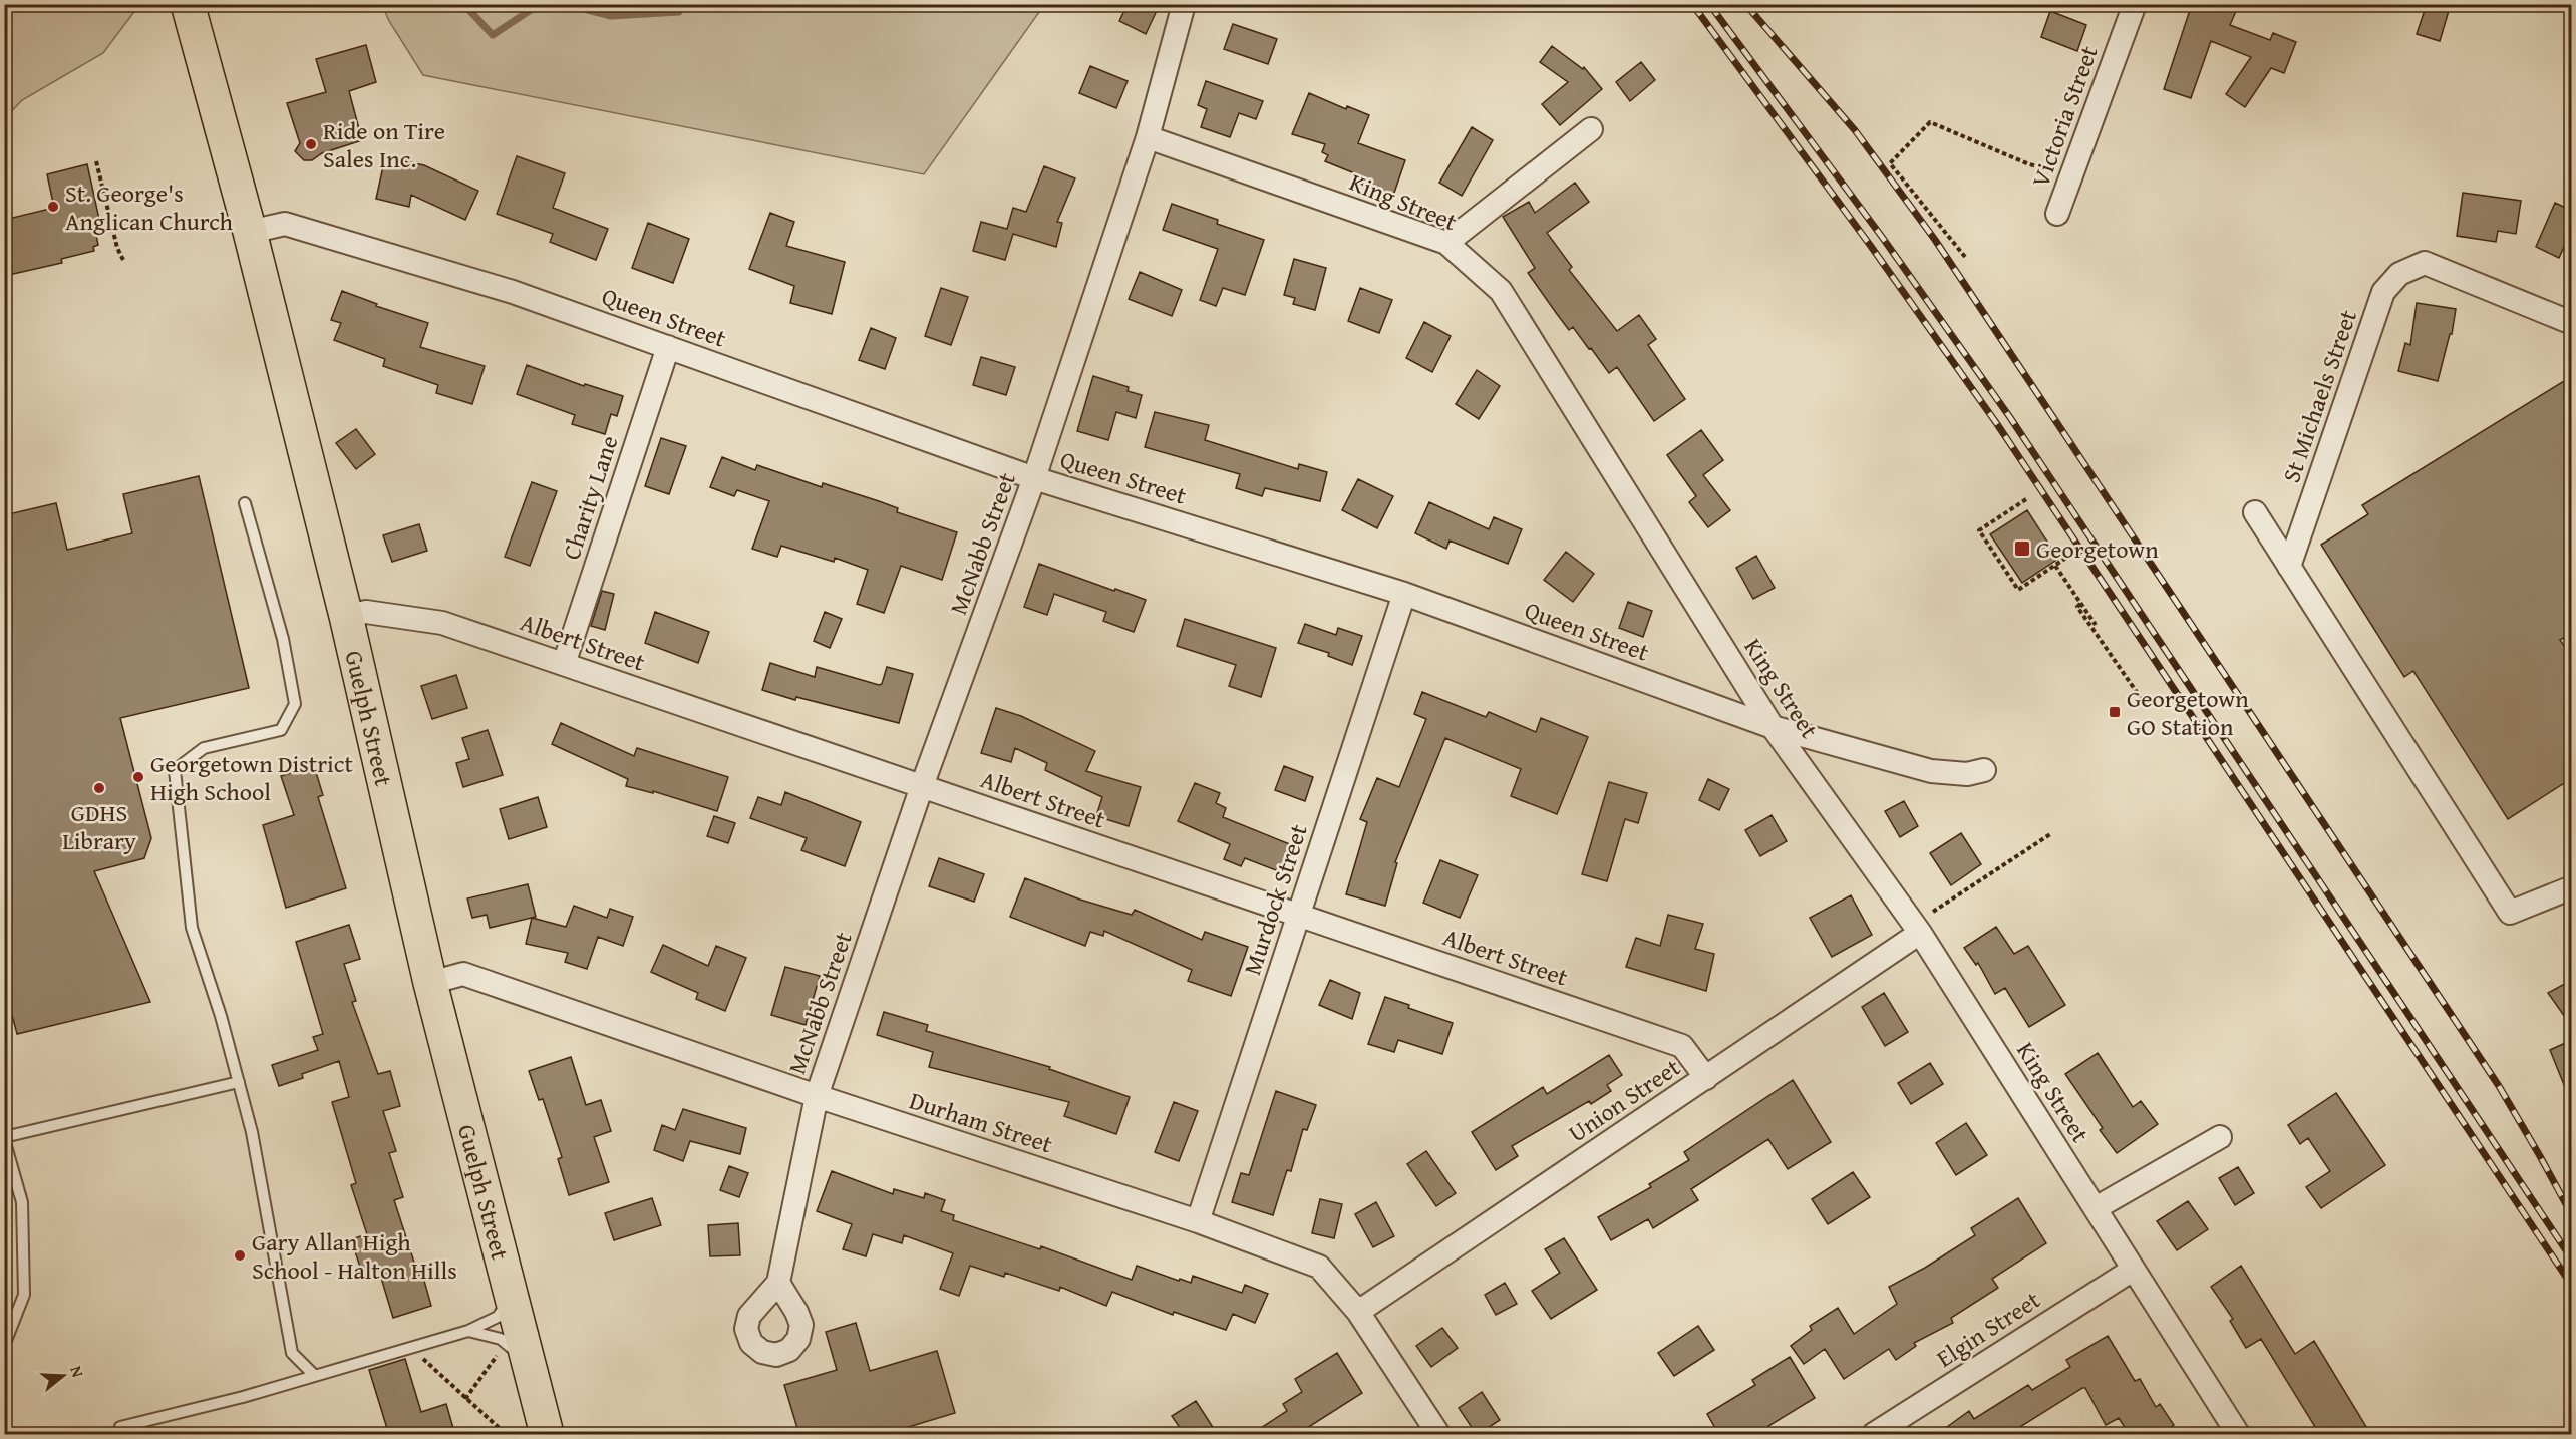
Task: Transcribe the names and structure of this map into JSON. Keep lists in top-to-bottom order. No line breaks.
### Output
{"streets":{"main road":["Guelph Street"],"street":["Victoria Street","King Street","Queen Street","St Michaels Street","Charity Lane","McNabb Street","Albert Street","Murdock Street","Union Street","Durham Street","Elgin Street"]},"crossings":[["King Street","Queen Street"],["King Street","McNabb Street"],["King Street","Union Street"],["King Street","Elgin Street"],["Queen Street","Charity Lane"],["Queen Street","McNabb Street"],["Queen Street","Guelph Street"],["Queen Street","Murdock Street"],["Charity Lane","Albert Street"],["McNabb Street","Albert Street"],["McNabb Street","Durham Street"],["Albert Street","Guelph Street"],["Albert Street","Murdock Street"],["Albert Street","Union Street"],["Guelph Street","Durham Street"],["Murdock Street","Durham Street"],["Union Street","Durham Street"]],"places":{"other":["Ride on Tire Sales Inc.","St. George's Anglican Church","Georgetown District High School","GDHS Library","Gary Allan High School - Halton Hills"],"transit":["Georgetown","Georgetown GO Station"]},"north":"right"}
